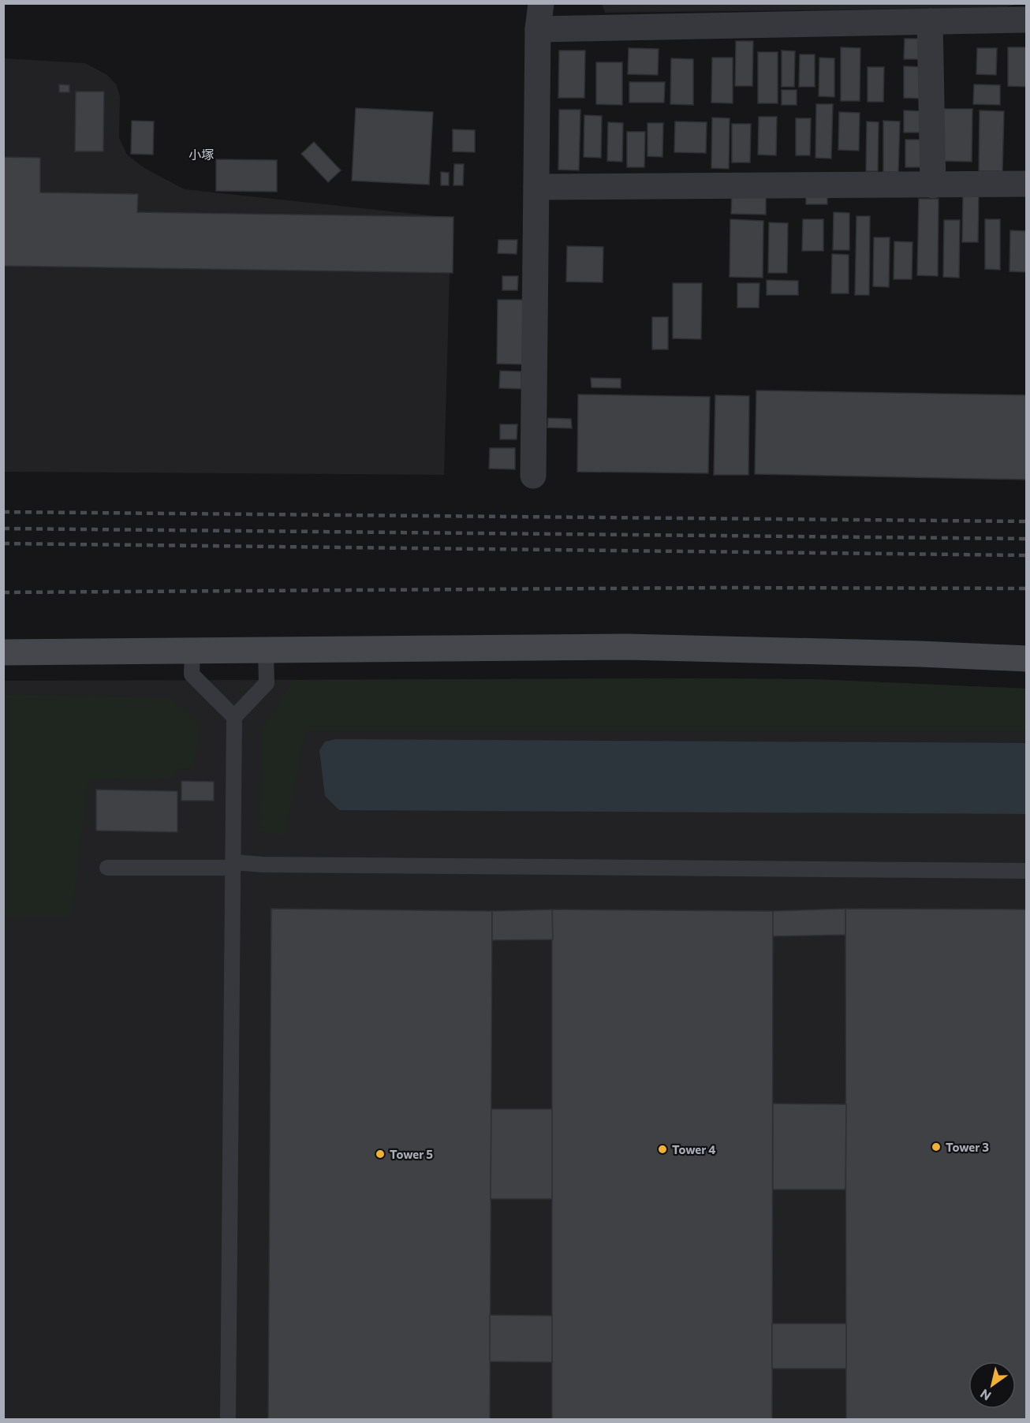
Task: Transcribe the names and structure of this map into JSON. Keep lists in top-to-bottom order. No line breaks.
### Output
{"districts":["小塚"],"places":["Tower 3","Tower 4","Tower 5"],"north":"bottom left"}
